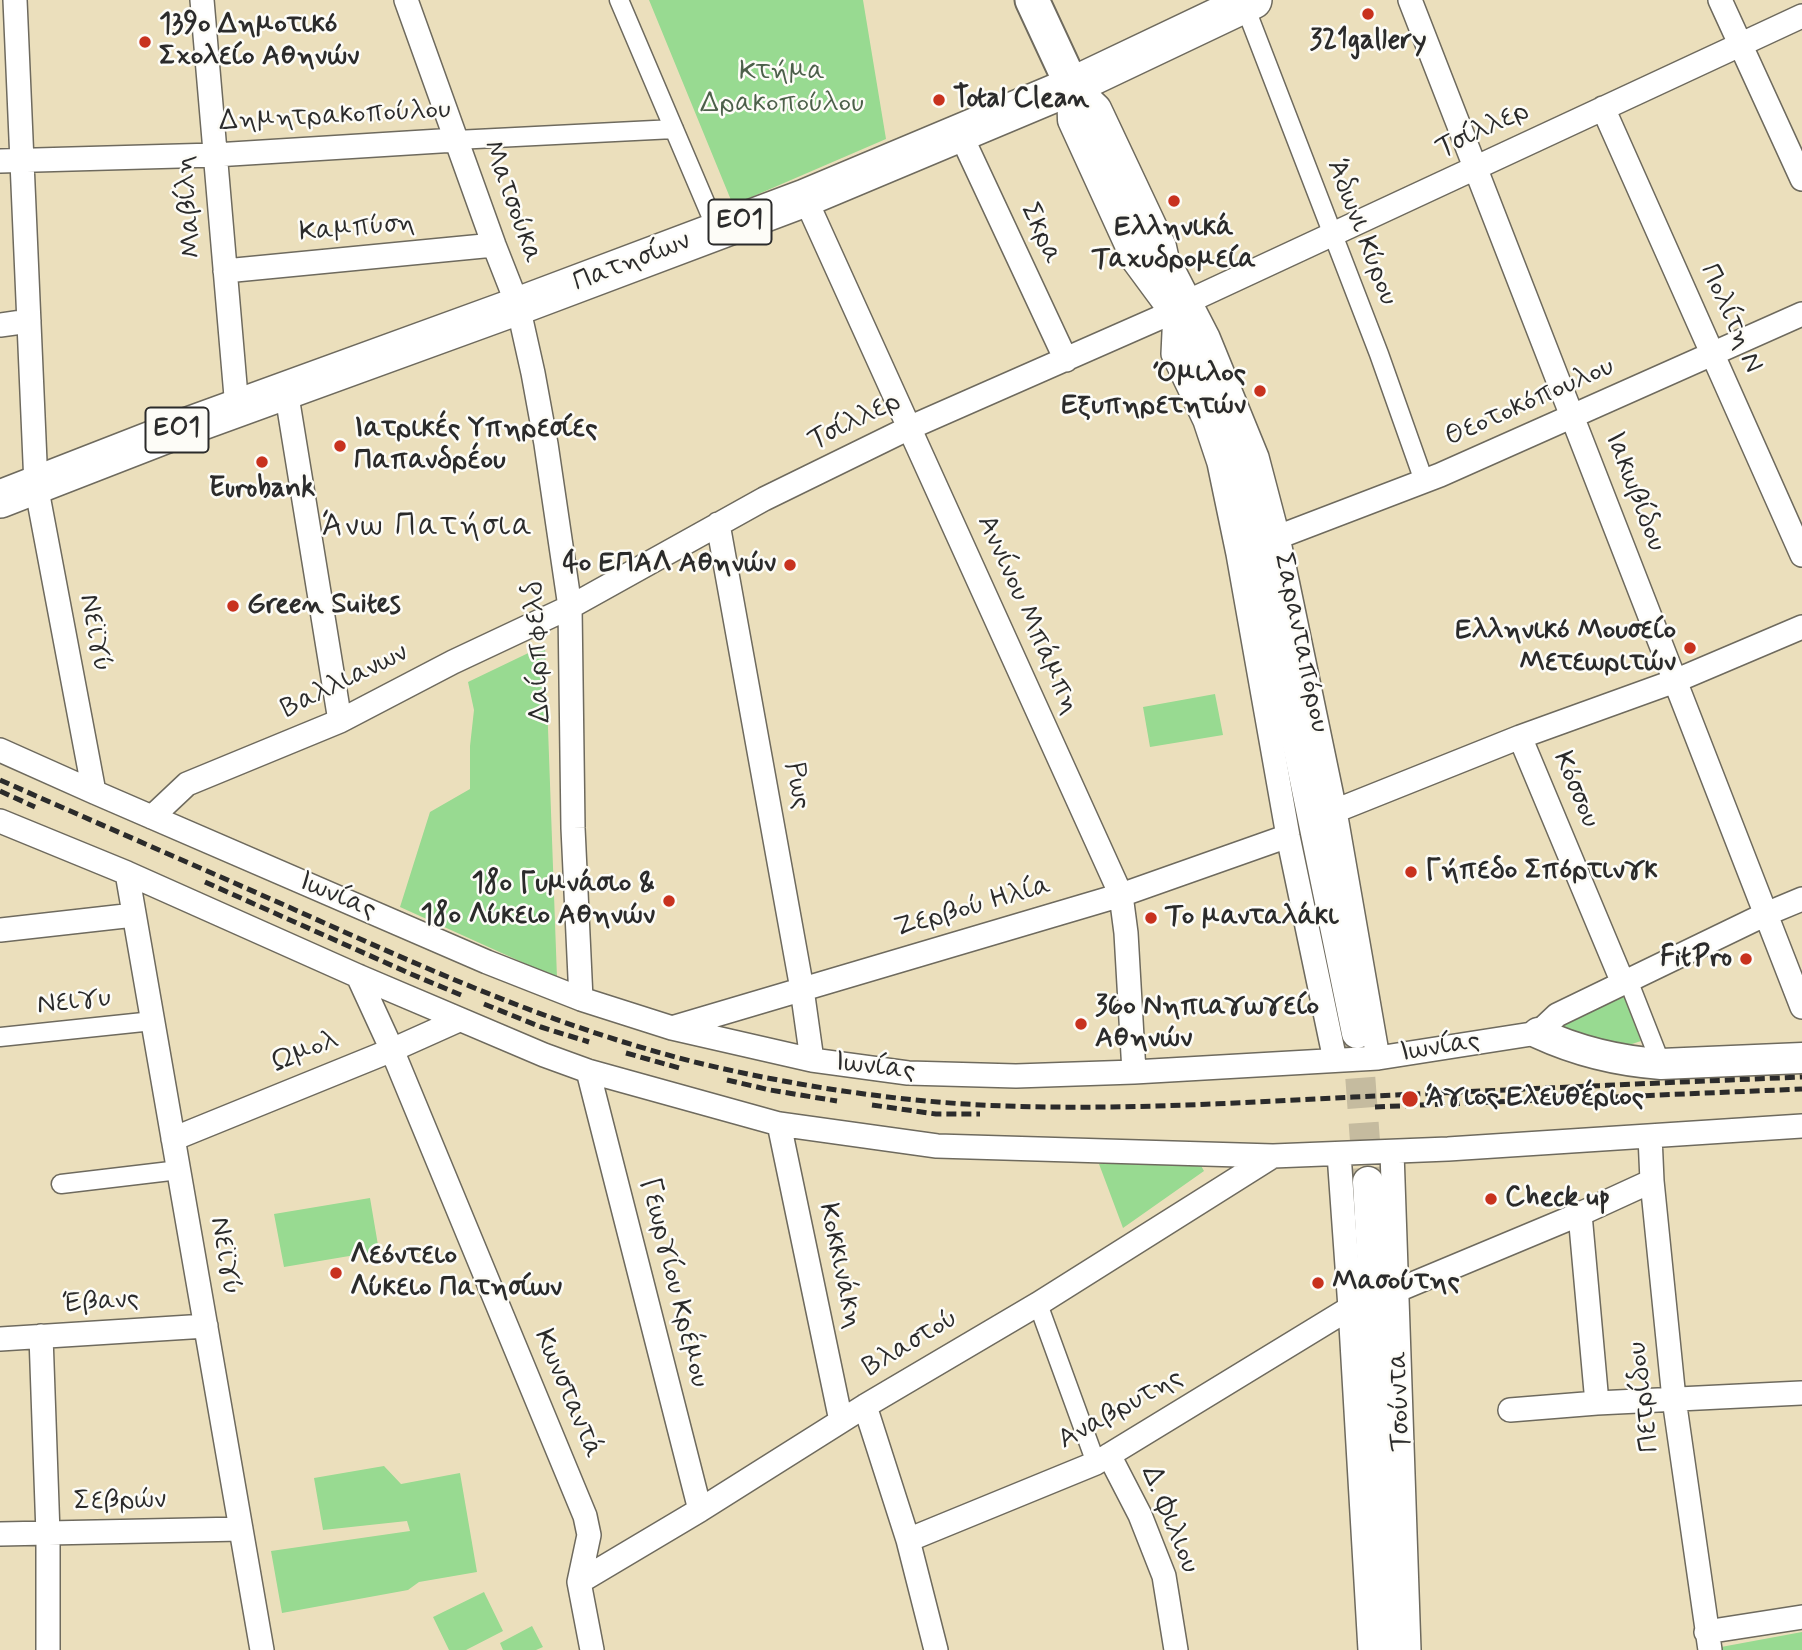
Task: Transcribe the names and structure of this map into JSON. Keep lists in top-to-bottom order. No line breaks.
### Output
{"streets":{"main road":["ΕΟ1","Πατησίων"],"street":["Δημητρακοπούλου","Τσίλλερ","Ματσούκα","Μαβίλη","Καμπύση","Άδωνι Κύρου","Σκρα","Πολίτη Ν","Θεοτοκόπουλου","Ιακωβίδου","Αννίνου Μπάμπη","Νεϊγύ","Σαρανταπόρου","Δαίρπφελδ","Βαλλιανων","Ρως","Κόσσου","Ιωνίας","Ζερβού Ηλία","Νειγυ","Ωμολ","Κοκκινάκη","Γεωργίου Κρέμου","Έβανς","Βλαστού","Κωνσταντά","Πετρίδου","Τσούντα","Αναβρυτης","Σεβρών","Δ. Φιλιου"]},"crossings":[["Δημητρακοπούλου","Ματσούκα"],["Δημητρακοπούλου","Μαβίλη"],["Δημητρακοπούλου","Νεϊγύ"],["Τσίλλερ","Άδωνι Κύρου"],["Τσίλλερ","Σκρα"],["Τσίλλερ","Πολίτη Ν"],["Τσίλλερ","Ιακωβίδου"],["Τσίλλερ","Αννίνου Μπάμπη"],["Τσίλλερ","Σαρανταπόρου"],["Τσίλλερ","Δαίρπφελδ"],["Τσίλλερ","Βαλλιανων"],["Τσίλλερ","Ρως"],["Ματσούκα","Καμπύση"],["Ματσούκα","Πατησίων"],["Ματσούκα","Δαίρπφελδ"],["Μαβίλη","Καμπύση"],["Μαβίλη","Πατησίων"],["Άδωνι Κύρου","Πατησίων"],["Άδωνι Κύρου","Θεοτοκόπουλου"],["Σκρα","Πατησίων"],["Πατησίων","Αννίνου Μπάμπη"],["Πατησίων","Νεϊγύ"],["Πατησίων","Σαρανταπόρου"],["Πατησίων","Δαίρπφελδ"],["Πολίτη Ν","Θεοτοκόπουλου"],["Θεοτοκόπουλου","Ιακωβίδου"],["Θεοτοκόπουλου","Σαρανταπόρου"],["Αννίνου Μπάμπη","Ιωνίας"],["Αννίνου Μπάμπη","Ζερβού Ηλία"],["Νεϊγύ","Ιωνίας"],["Νεϊγύ","Νειγυ"],["Νεϊγύ","Ωμολ"],["Νεϊγύ","Έβανς"],["Νεϊγύ","Σεβρών"],["Σαρανταπόρου","Ιωνίας"],["Σαρανταπόρου","Ζερβού Ηλία"],["Δαίρπφελδ","Βαλλιανων"],["Δαίρπφελδ","Ιωνίας"],["Βαλλιανων","Ιωνίας"],["Ρως","Ιωνίας"],["Ρως","Ζερβού Ηλία"],["Ιωνίας","Ζερβού Ηλία"],["Ωμολ","Κωνσταντά"],["Κοκκινάκη","Βλαστού"],["Γεωργίου Κρέμου","Βλαστού"],["Βλαστού","Κωνσταντά"],["Τσούντα","Αναβρυτης"],["Αναβρυτης","Δ. Φιλιου"]],"districts":["Άνω Πατήσια"],"parks":["Κτήμα Δρακοπούλου"],"places":["321gallery","139ο Δημοτικό Σχολείο Αθηνών","Total Clean","Ελληνικά Ταχυδρομεία","Όμιλος Εξυπηρετητών","Ιατρικές Υπηρεσίες Παπανδρέου","Eurobank","4ο ΕΠΑΛ Αθηνών","Green Suites","Ελληνικό Μουσείο Μετεωριτών","Γήπεδο Σπόρτινγκ","18ο Γυμνάσιο & 18ο Λύκειο Αθηνών","Το μανταλάκι","FitPro","36ο Νηπιαγωγείο Αθηνών","Άγιος Ελευθέριος","Check up","Λεόντειο Λύκειο Πατησίων","Μασούτης"]}
